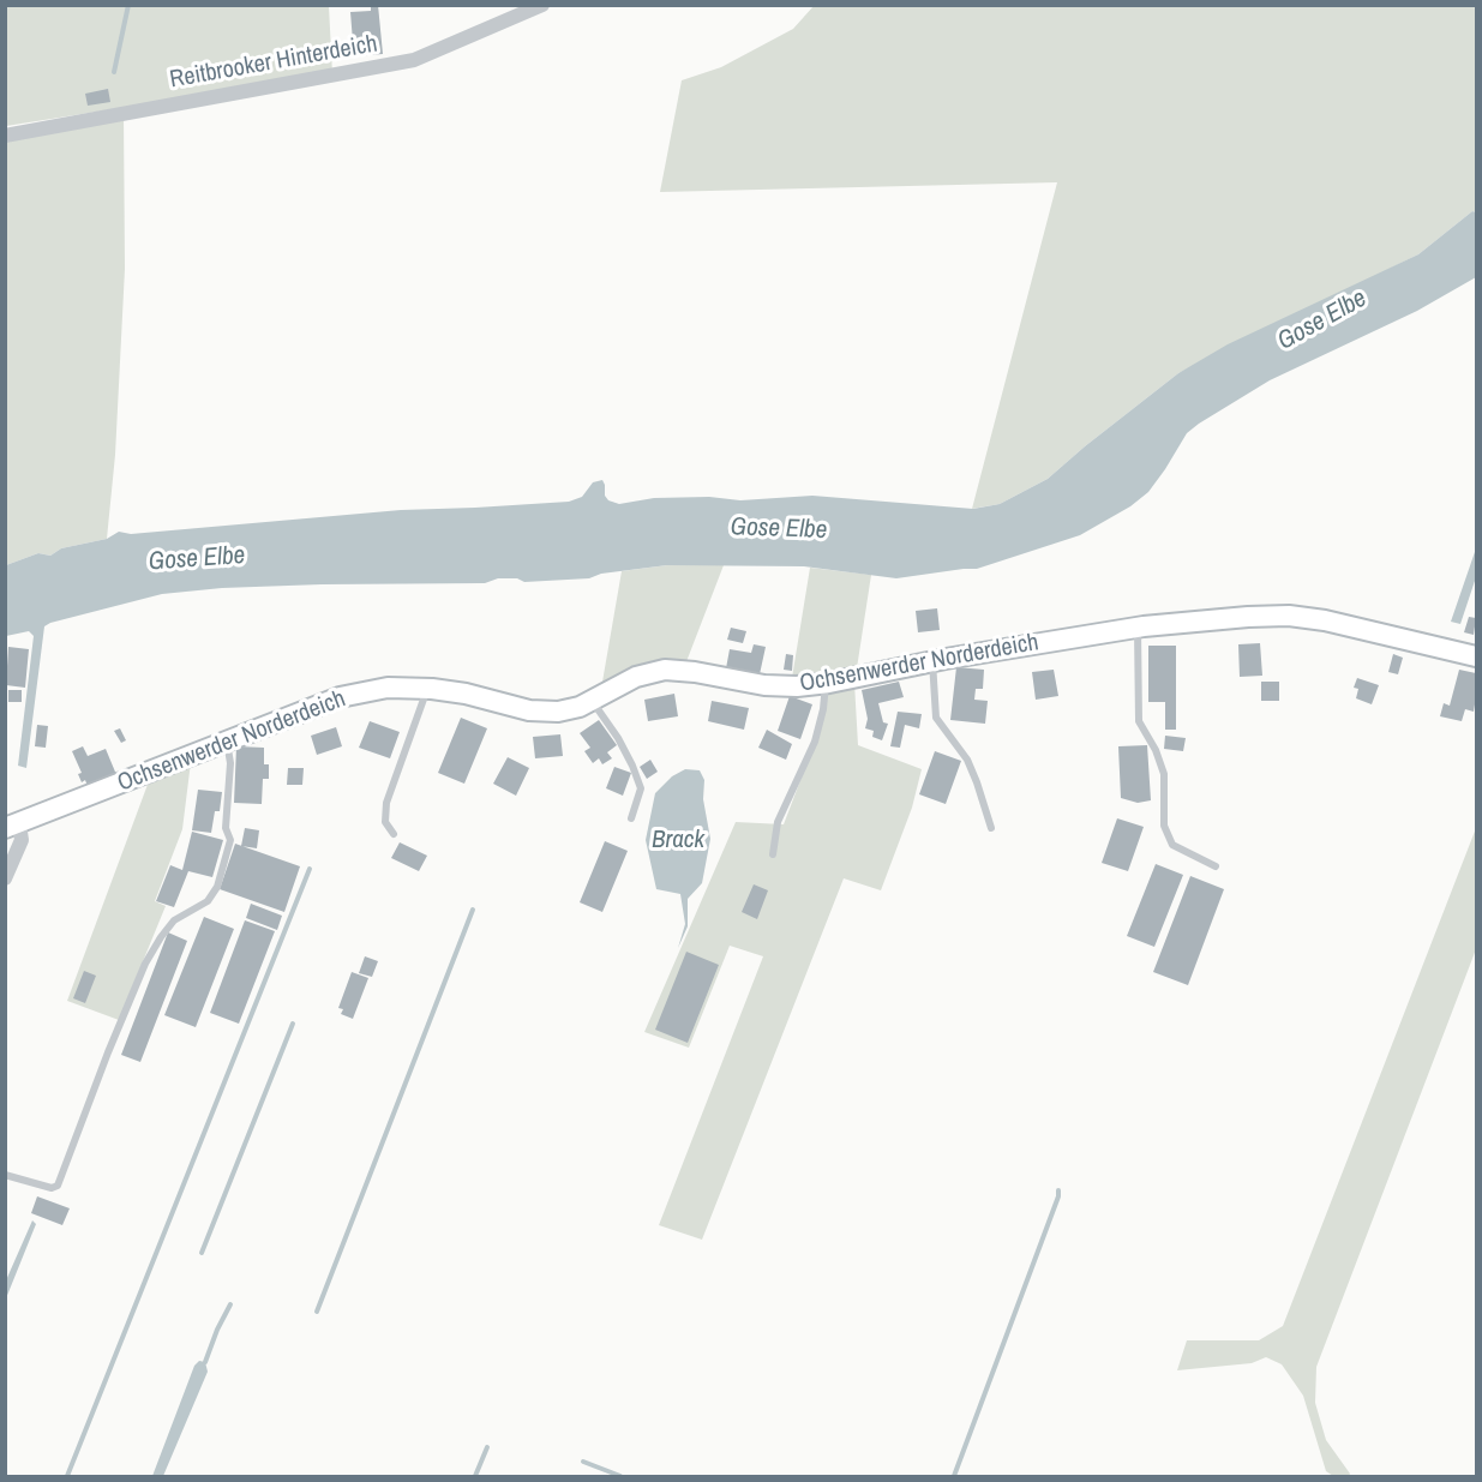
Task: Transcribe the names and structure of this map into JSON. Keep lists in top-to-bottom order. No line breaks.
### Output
{"streets":{"street":["Reitbrooker Hinterdeich","Ochsenwerder Norderdeich"]},"water":["Gose Elbe","Brack"]}
